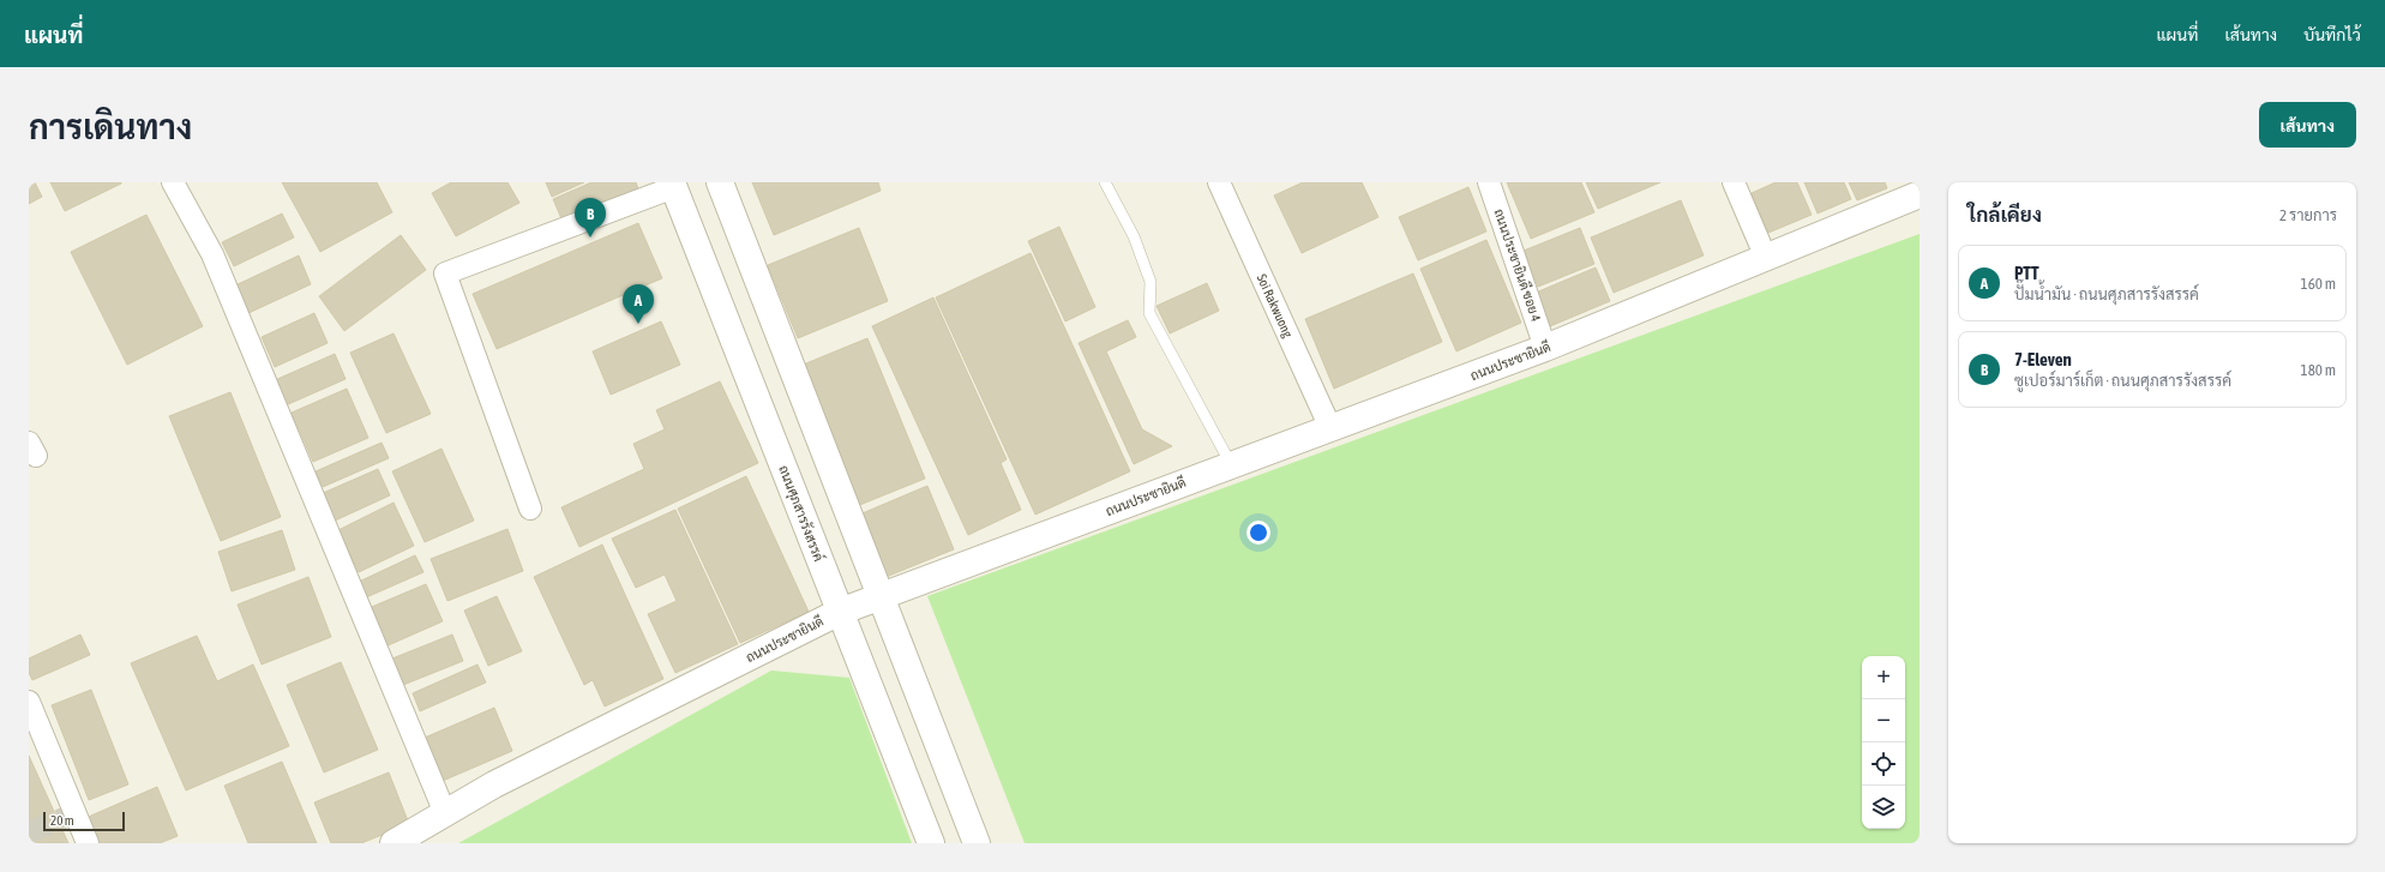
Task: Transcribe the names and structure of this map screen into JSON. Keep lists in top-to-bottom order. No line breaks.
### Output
{"streets":{"street":["ถนนประชายินดี ซอย 4","Soi Rakwuong","ถนนประชายินดี","ถนนศุภสารรังสรรค์"]},"crossings":[["ถนนประชายินดี ซอย 4","ถนนประชายินดี"],["Soi Rakwuong","ถนนประชายินดี"],["ถนนประชายินดี","ถนนศุภสารรังสรรค์"]],"scale_bar":"20 m","page":{"header":"แผนที่","nav":["แผนที่","เส้นทาง","บันทึกไว้"],"buttons":"เส้นทาง","title":"การเดินทาง","heading":["ใกล้เคียง","2 รายการ"],"pins":["B","A"],"list":[{"mark":"A","name":"PTT","note":"ปั๊มน้ำมัน · ถนนศุภสารรังสรรค์","value":"160 m"},{"mark":"B","name":"7-Eleven","note":"ซูเปอร์มาร์เก็ต · ถนนศุภสารรังสรรค์","value":"180 m"}],"map_buttons":["+","−"],"scale":"20 m"}}
